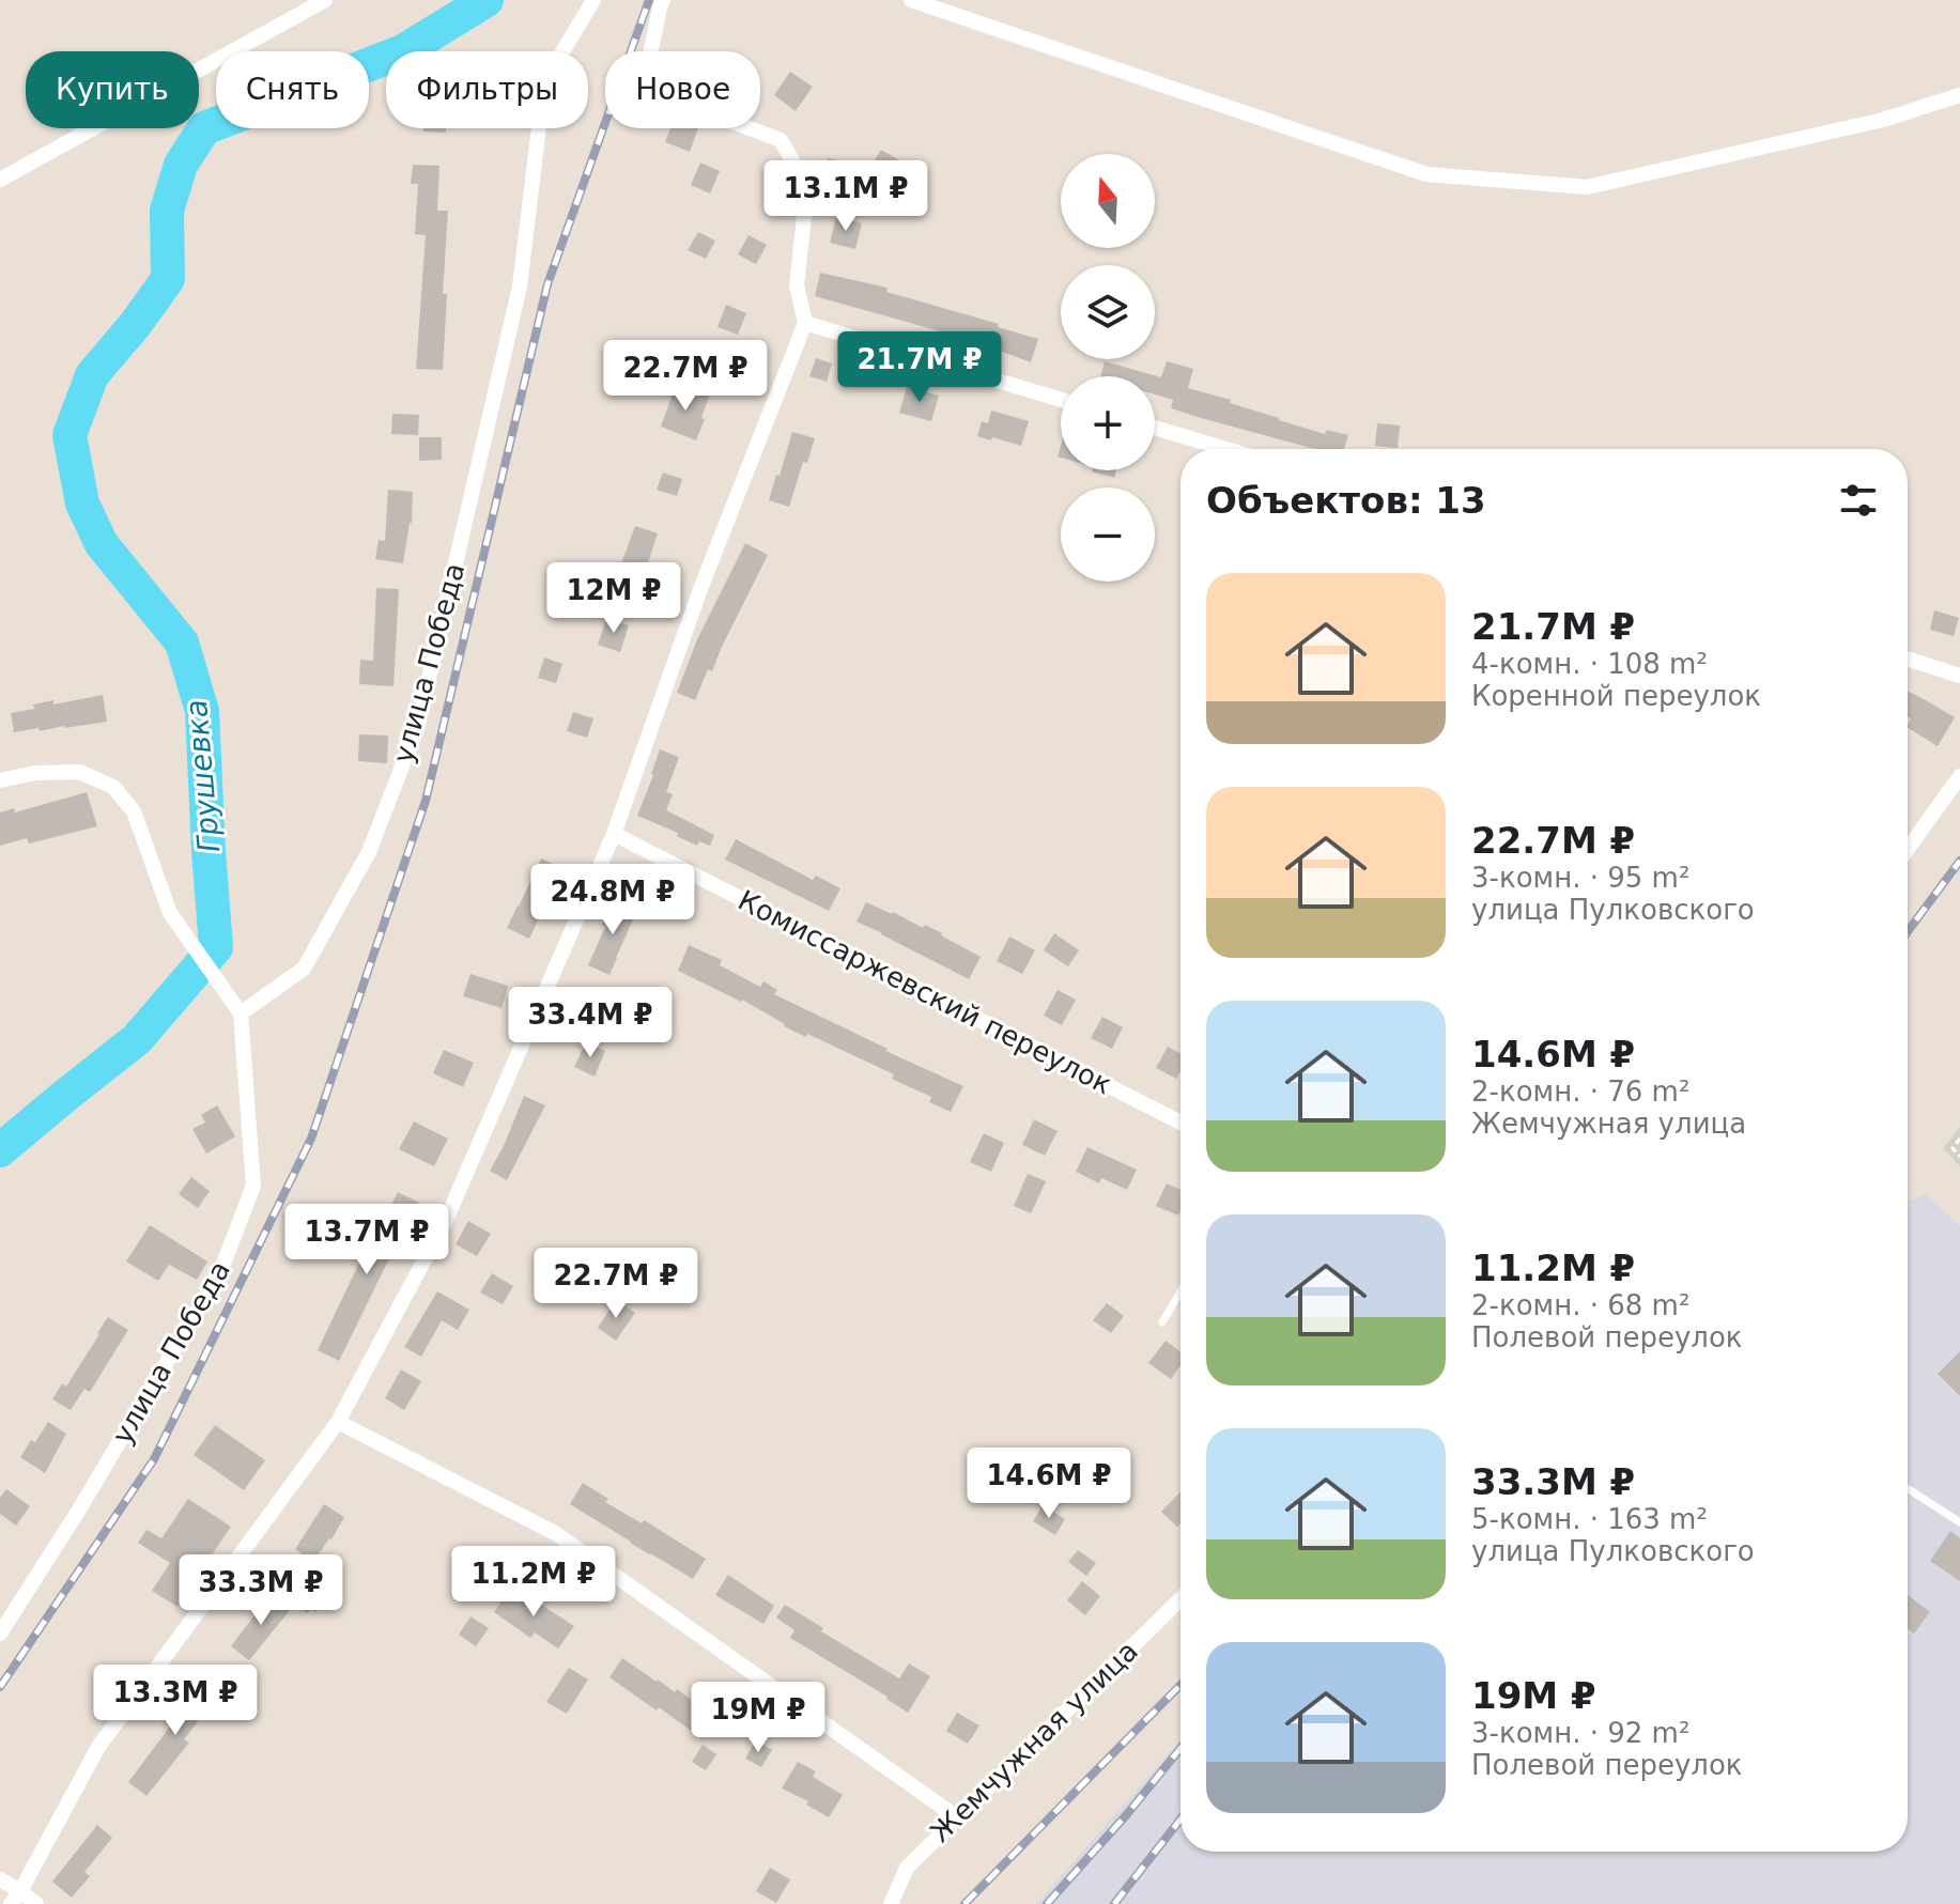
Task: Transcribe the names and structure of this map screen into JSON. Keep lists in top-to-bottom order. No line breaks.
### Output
{"streets":{"street":["улица Победа","Комиссаржевский переулок","Жемчужная улица"]},"water":["Грушевка"],"north":"top","page":{"chip":["Купить","Снять","Фильтры","Новое"],"map_buttons":["+","−"],"price":["13.1M ₽","21.7M ₽","22.7M ₽","12M ₽","24.8M ₽","33.4M ₽","13.7M ₽","22.7M ₽","14.6M ₽","11.2M ₽","33.3M ₽","13.3M ₽","19M ₽"],"heading":"Объектов: 13","list":[{"name":"21.7M ₽","note":"4-комн. · 108 m² · Коренной переулок"},{"name":"22.7M ₽","note":"3-комн. · 95 m² · улица Пулковского"},{"name":"14.6M ₽","note":"2-комн. · 76 m² · Жемчужная улица"},{"name":"11.2M ₽","note":"2-комн. · 68 m² · Полевой переулок"},{"name":"33.3M ₽","note":"5-комн. · 163 m² · улица Пулковского"},{"name":"19M ₽","note":"3-комн. · 92 m² · Полевой переулок"}]}}
